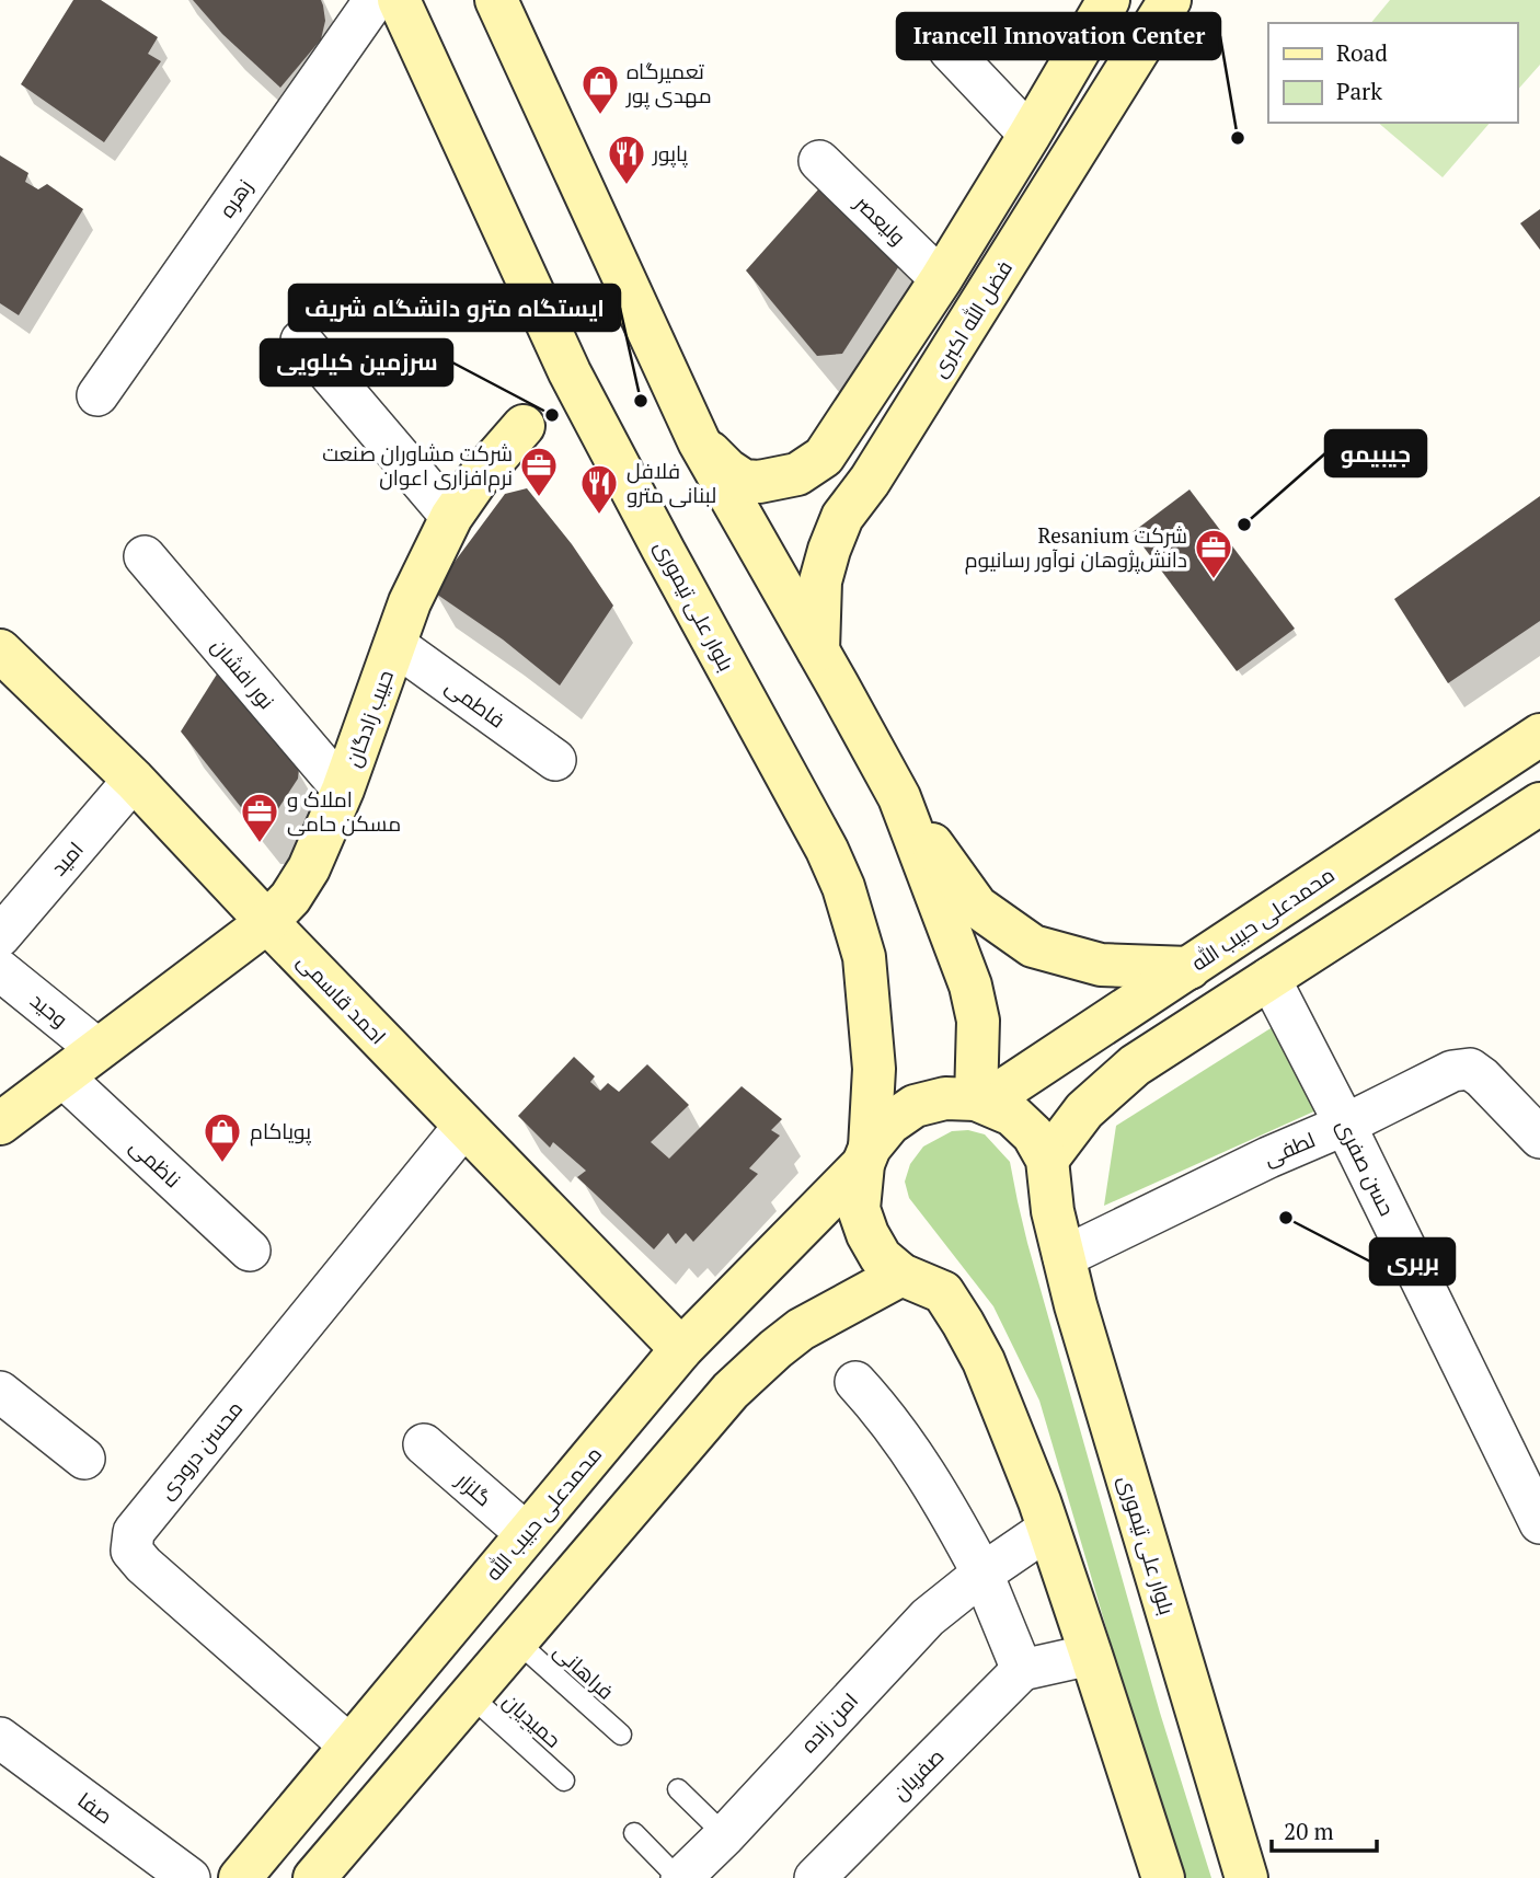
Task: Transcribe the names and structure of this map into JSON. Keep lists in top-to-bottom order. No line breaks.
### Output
{"streets":{"main road":["فضل الله اکبری","بلوار علی تیموری","حبیب زادگان","محمدعلی حبیب الله","احمد قاسمی"],"street":["زهره","ولیعصر","نور افشان","فاطمی","امید","وحید","لطفی","ناظمی","حسن صفری","محسن درودی","گلزار","امن زاده","صفریان","صفا"],"lane":["فراهانی","حمیدیان"]},"crossings":[["بلوار علی تیموری","محمدعلی حبیب الله"],["بلوار علی تیموری","لطفی"],["نور افشان","حبیب زادگان"],["فاطمی","حبیب زادگان"],["حبیب زادگان","احمد قاسمی"],["حبیب زادگان","وحید"],["حبیب زادگان","ناظمی"],["امید","احمد قاسمی"],["محمدعلی حبیب الله","احمد قاسمی"],["محمدعلی حبیب الله","محسن درودی"],["محمدعلی حبیب الله","گلزار"],["احمد قاسمی","محسن درودی"],["لطفی","حسن صفری"]],"places":{"shop":["تعمیرگاه مهدی پور","پویاکام"],"other":["Irancell Innovation Center","ایستگاه مترو دانشگاه شریف","سرزمین کیلویی","جیبیمو","بربری"],"restaurant":["پاپور","فلافل لبنانی مترو"],"office":["شرکت مشاوران صنعت نرم‌افزاری اعوان","Resanium شرکت دانش‌پژوهان نوآور رسانیوم","املاک و مسکن حامی"]},"legend":["Road","Park"],"scale_bar":"20 m"}
